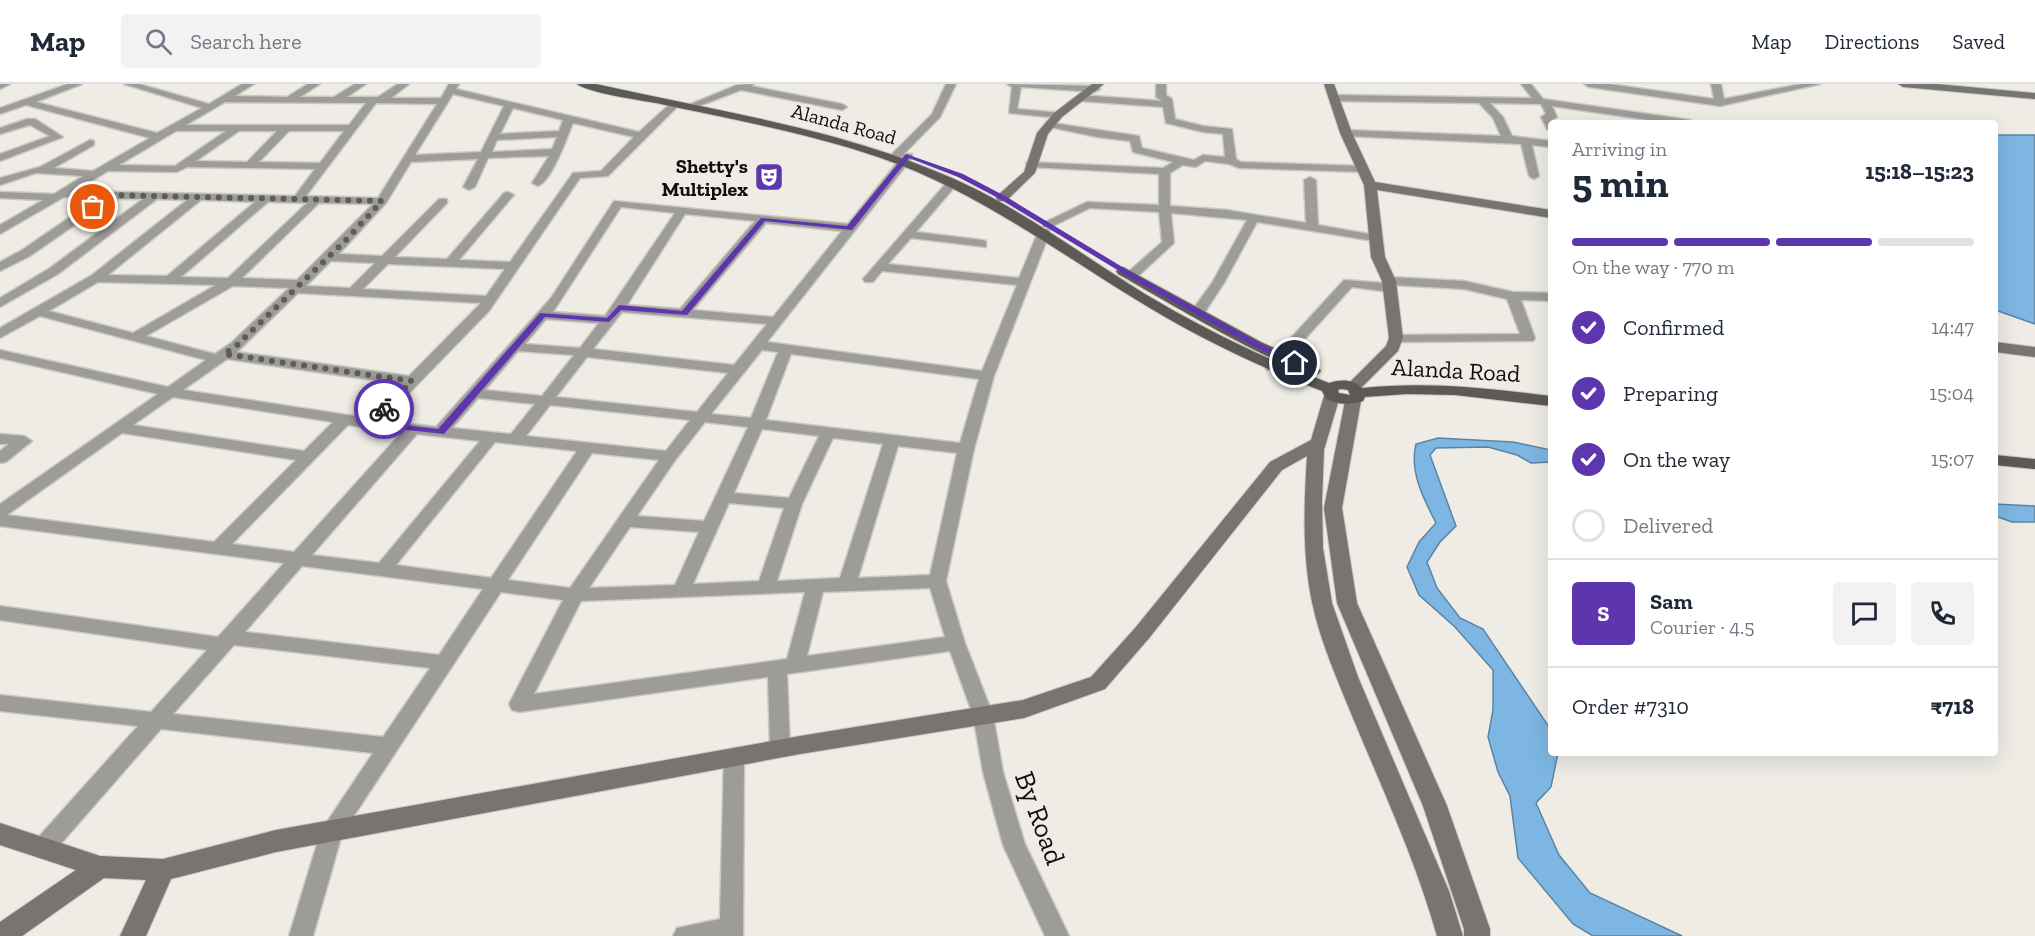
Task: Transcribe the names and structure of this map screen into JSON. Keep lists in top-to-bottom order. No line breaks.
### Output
{"streets":{"main road":["Alanda Road"],"street":["By Road"]},"places":{"theatre":["Shetty's Multiplex"]},"page":{"header":"Map","search":"Search here","nav":["Map","Directions","Saved"],"heading":["5 min","Arriving in","15:18–15:23"],"panel":["Sam","Courier · 4.5","Order #7310","₹718"],"bar":"On the way · 770 m","list":[["Confirmed","14:47"],["Preparing","15:04"],["On the way","15:07"],"Delivered"],"round":"S"}}
